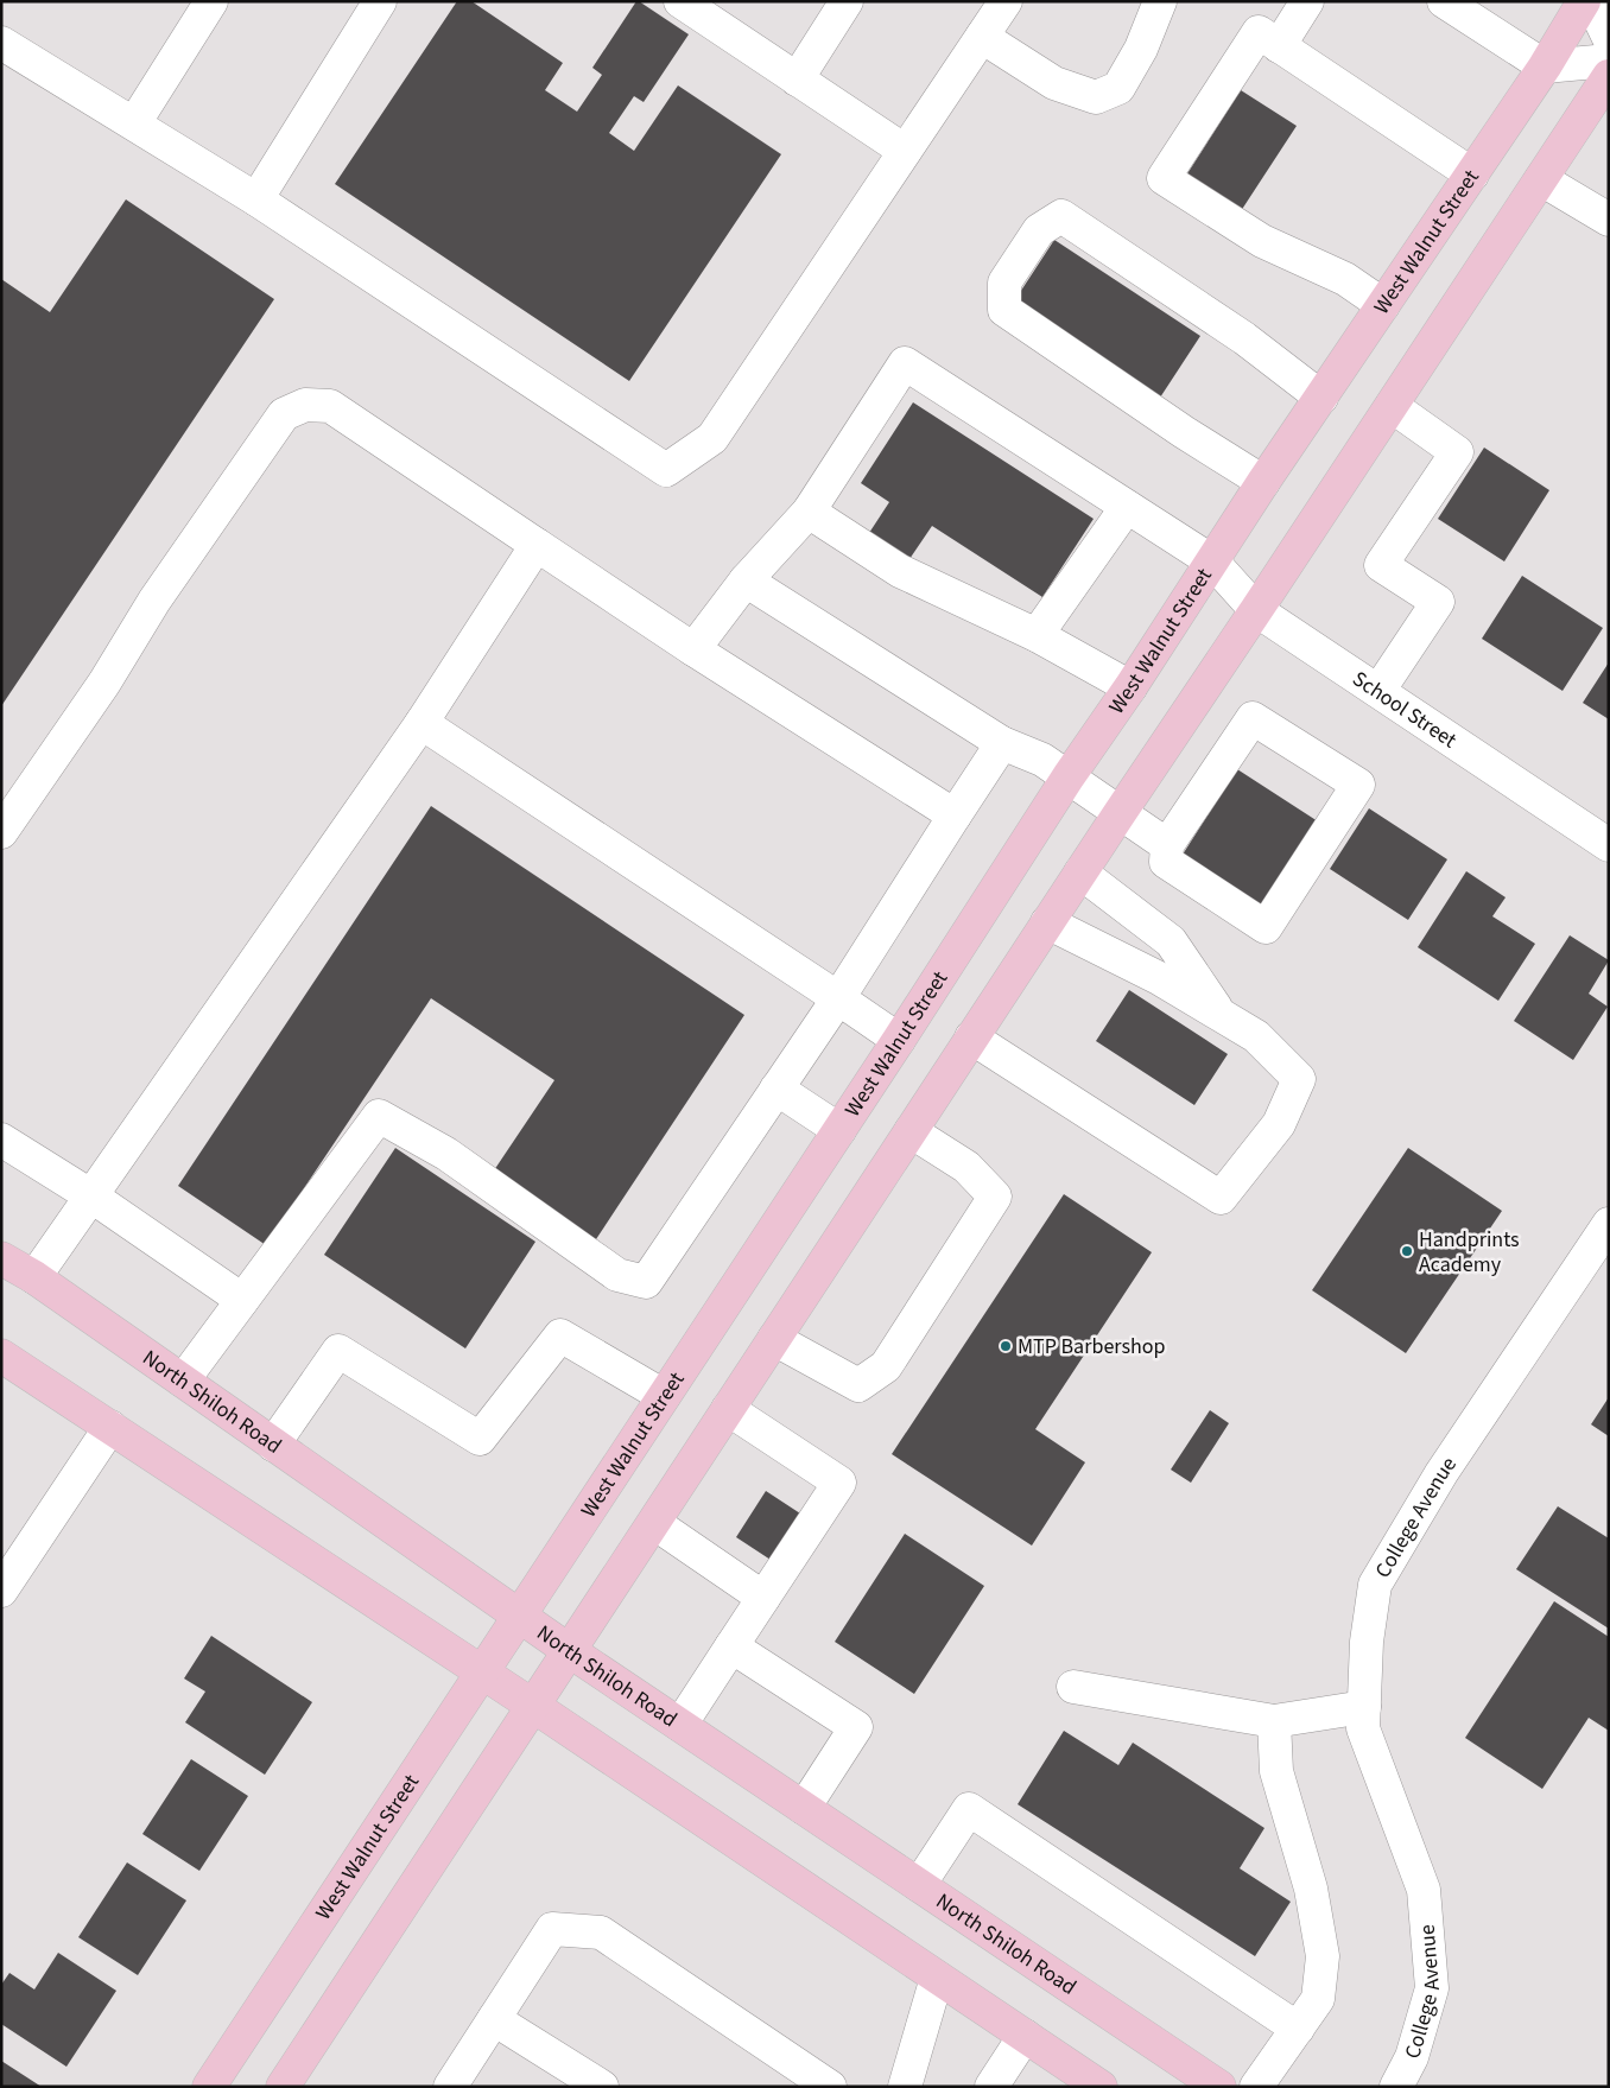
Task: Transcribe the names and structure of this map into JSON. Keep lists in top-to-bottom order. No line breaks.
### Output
{"streets":{"main road":["West Walnut Street","North Shiloh Road"],"street":["School Street","College Avenue"]},"crossings":[["West Walnut Street","School Street"],["West Walnut Street","North Shiloh Road"]],"places":["Handprints Academy","MTP Barbershop"]}
